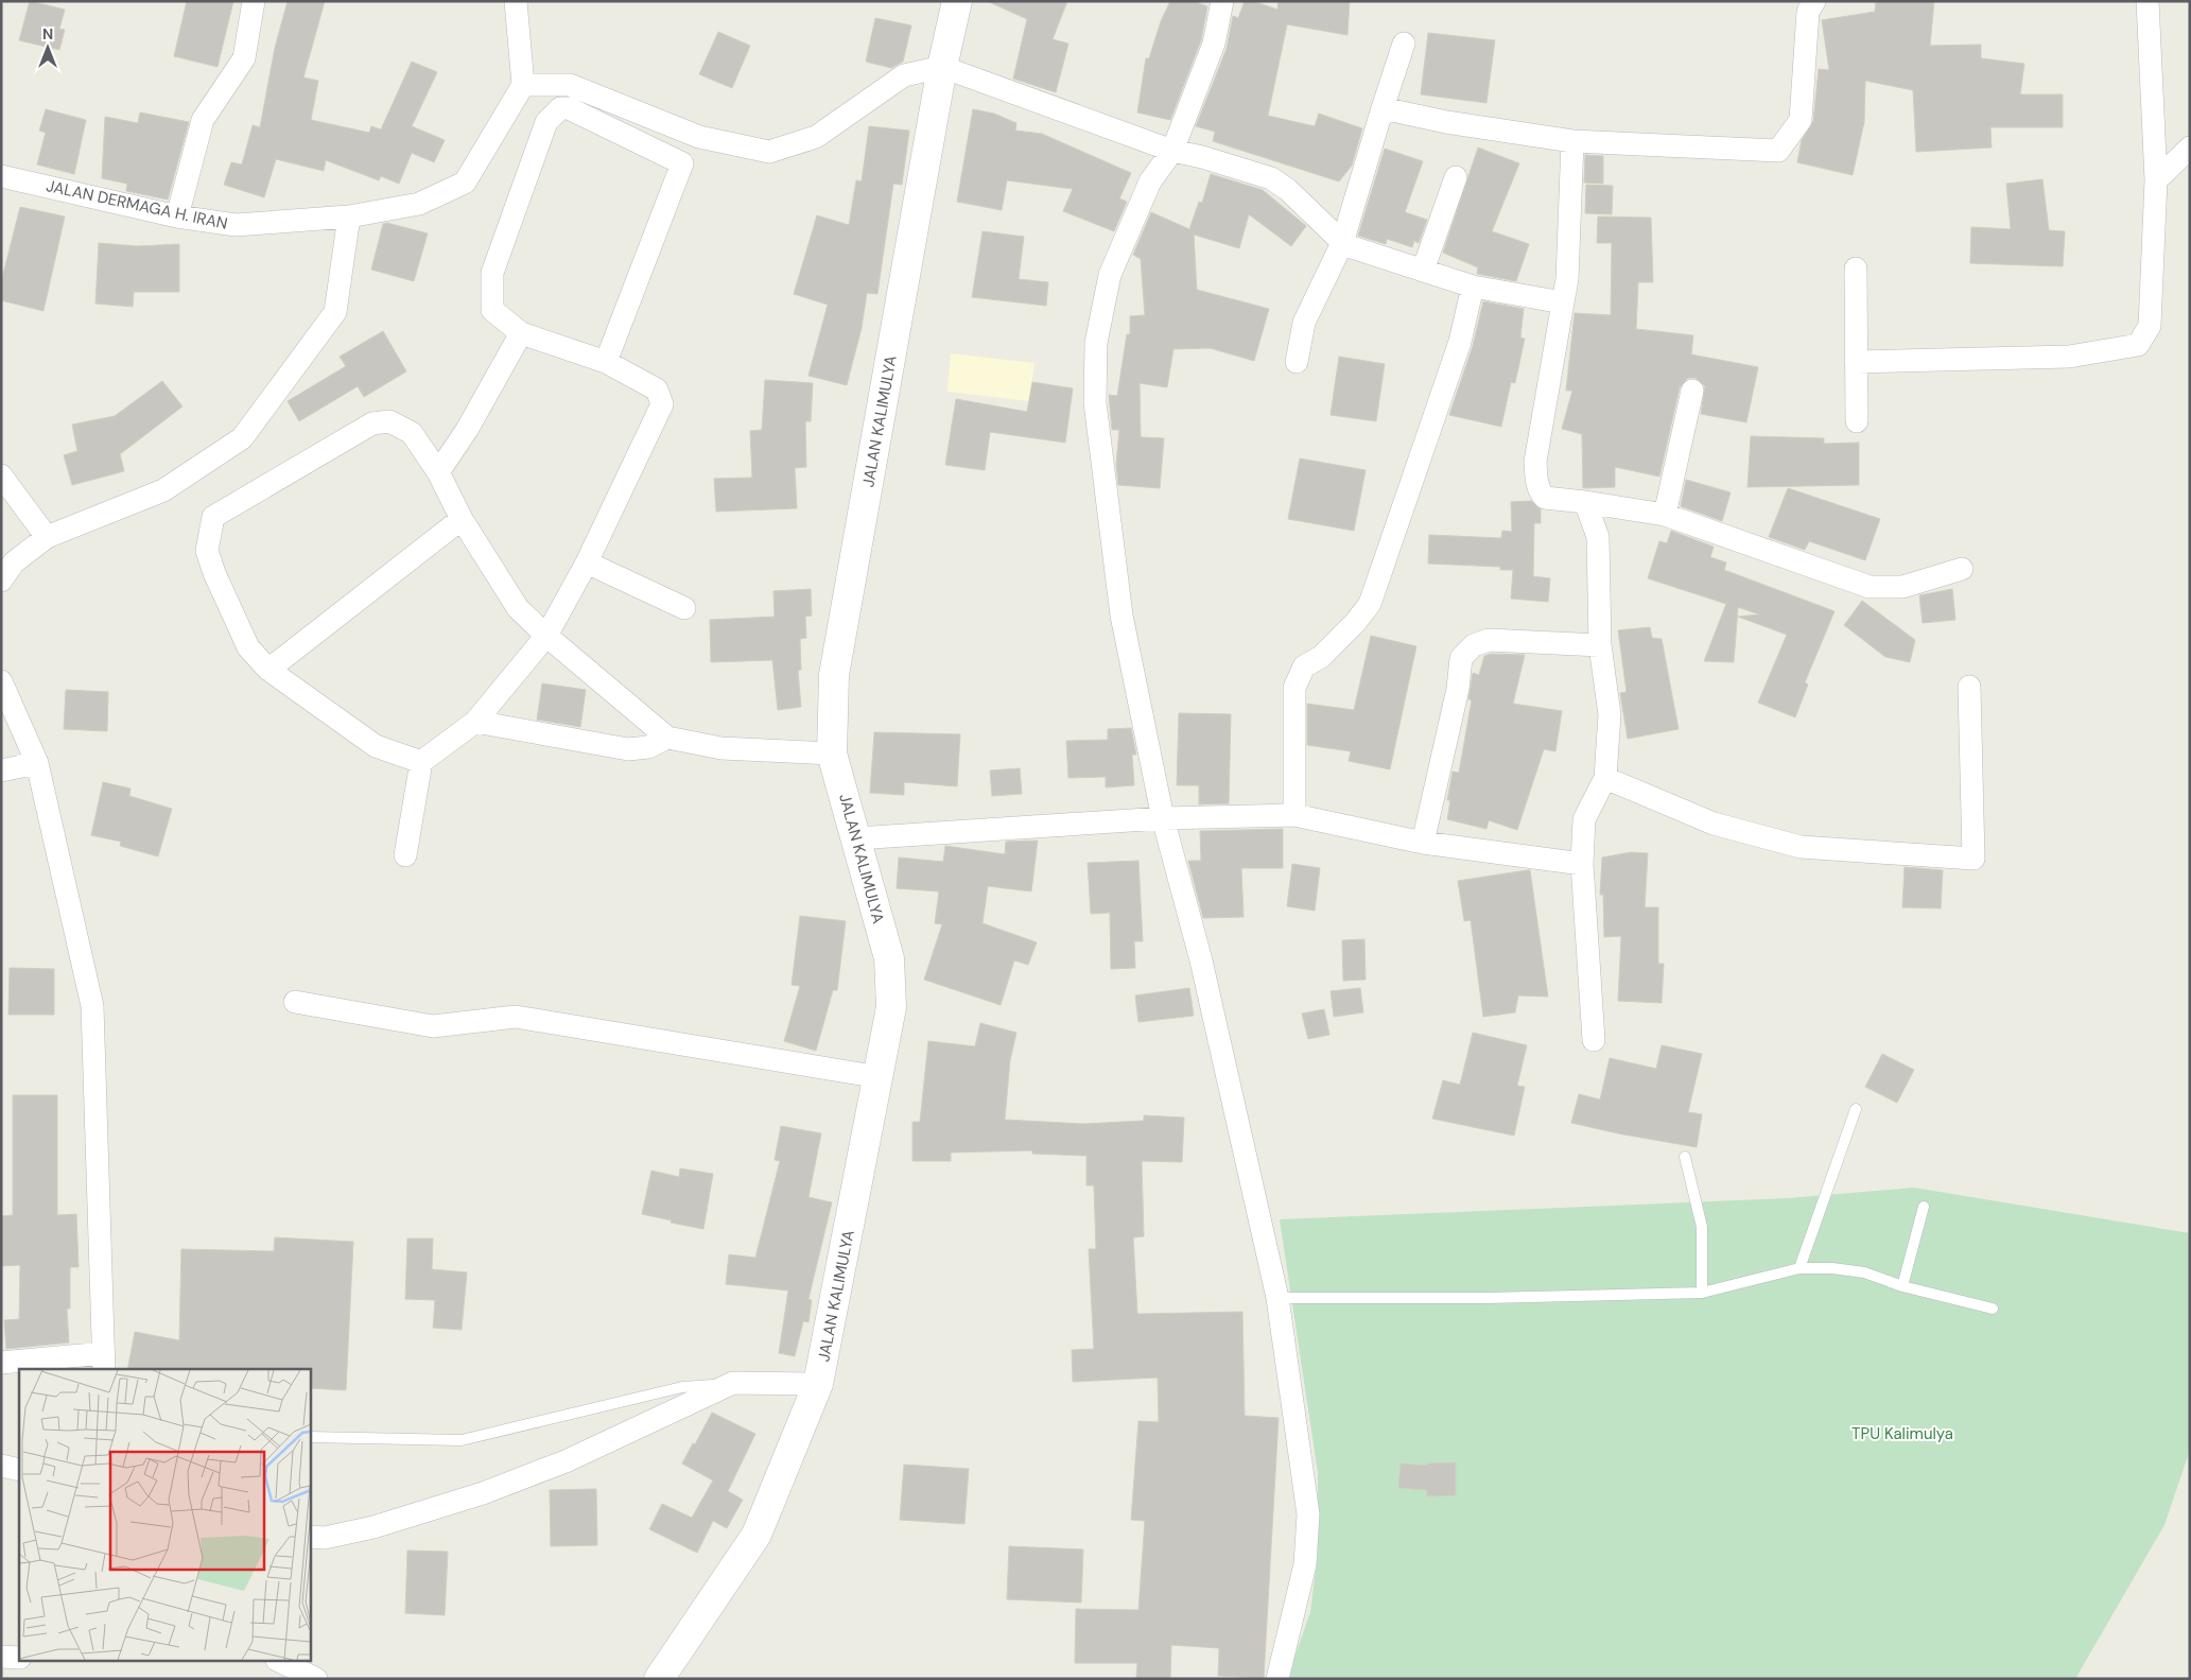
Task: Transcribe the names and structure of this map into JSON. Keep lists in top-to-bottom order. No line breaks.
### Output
{"streets":{"street":["JALAN DERMAGA H. IRAN","JALAN KALIMULYA"]},"parks":["TPU Kalimulya"],"north":"top"}
